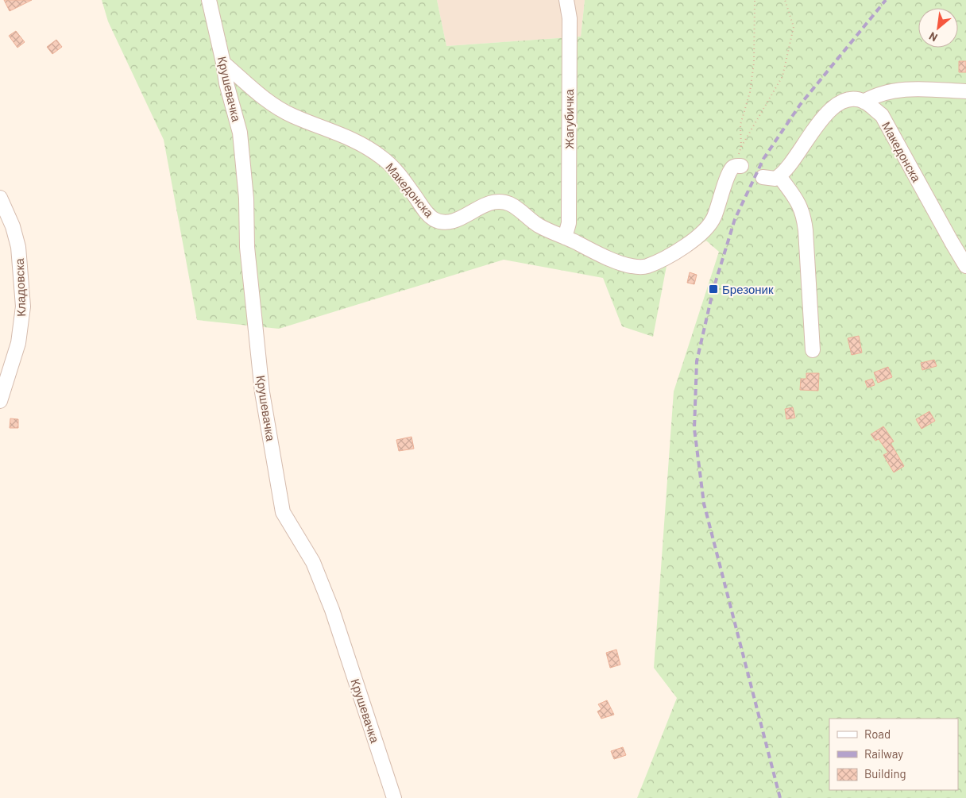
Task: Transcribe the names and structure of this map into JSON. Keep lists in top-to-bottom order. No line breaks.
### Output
{"streets":{"street":["Крушевачка","Жагубичка","Македонска","Кладовска"]},"crossings":[["Крушевачка","Македонска"],["Жагубичка","Македонска"]],"places":{"transit":["Брезоник"]},"legend":["Road","Railway","Building"],"north":"bottom left"}
